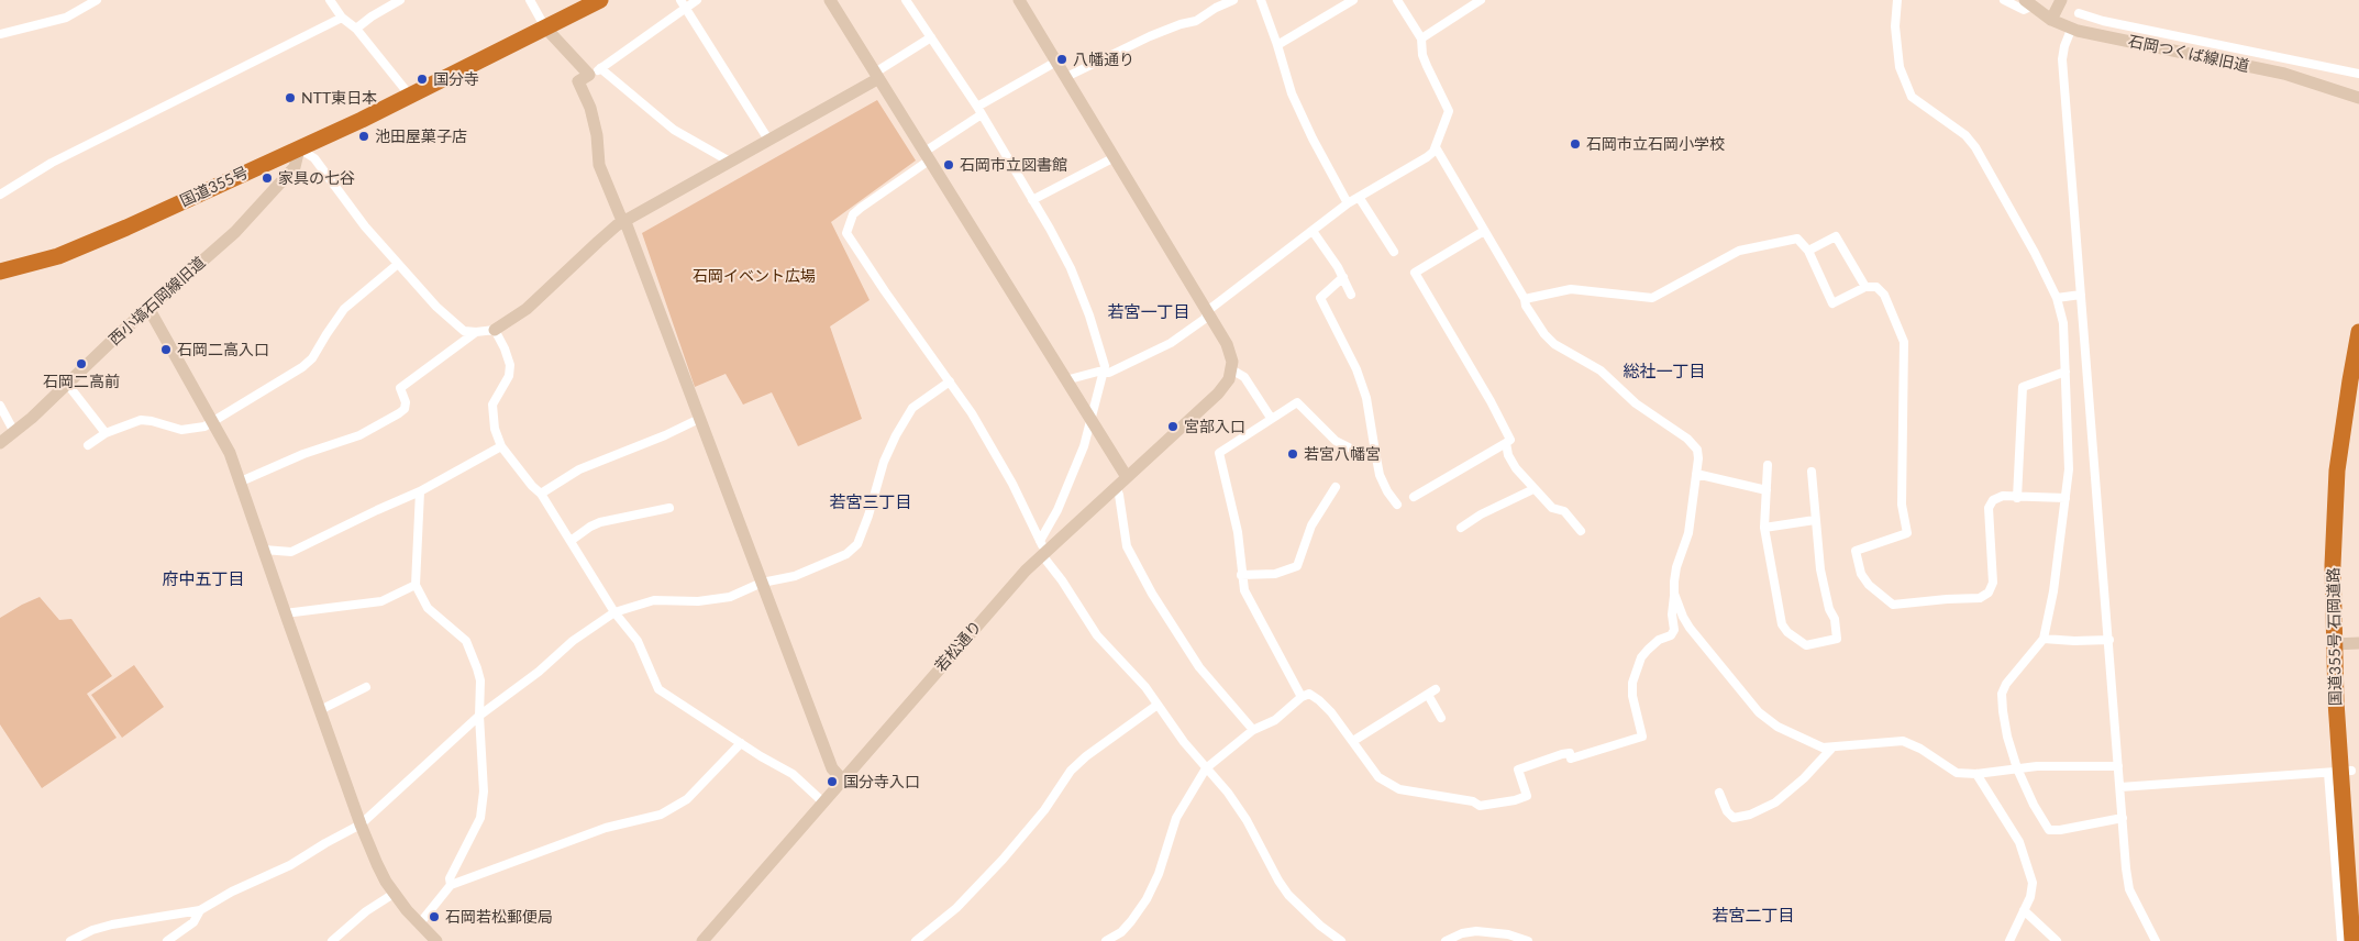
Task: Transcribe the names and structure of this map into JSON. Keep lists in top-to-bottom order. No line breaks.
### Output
{"streets":{"highway":["国道355号","国道355号 石岡道路"],"street":["石岡つくば線旧道","西小塙石岡線旧道","若松通り"]},"crossings":[["国道355号","西小塙石岡線旧道"]],"districts":["若宮一丁目","総社一丁目","若宮三丁目","府中五丁目","若宮二丁目"],"parks":["石岡イベント広場"],"places":["八幡通り","国分寺","NTT東日本","池田屋菓子店","石岡市立石岡小学校","石岡市立図書館","家具の七谷","石岡二高入口","石岡二高前","宮部入口","若宮八幡宮","国分寺入口","石岡若松郵便局"]}
